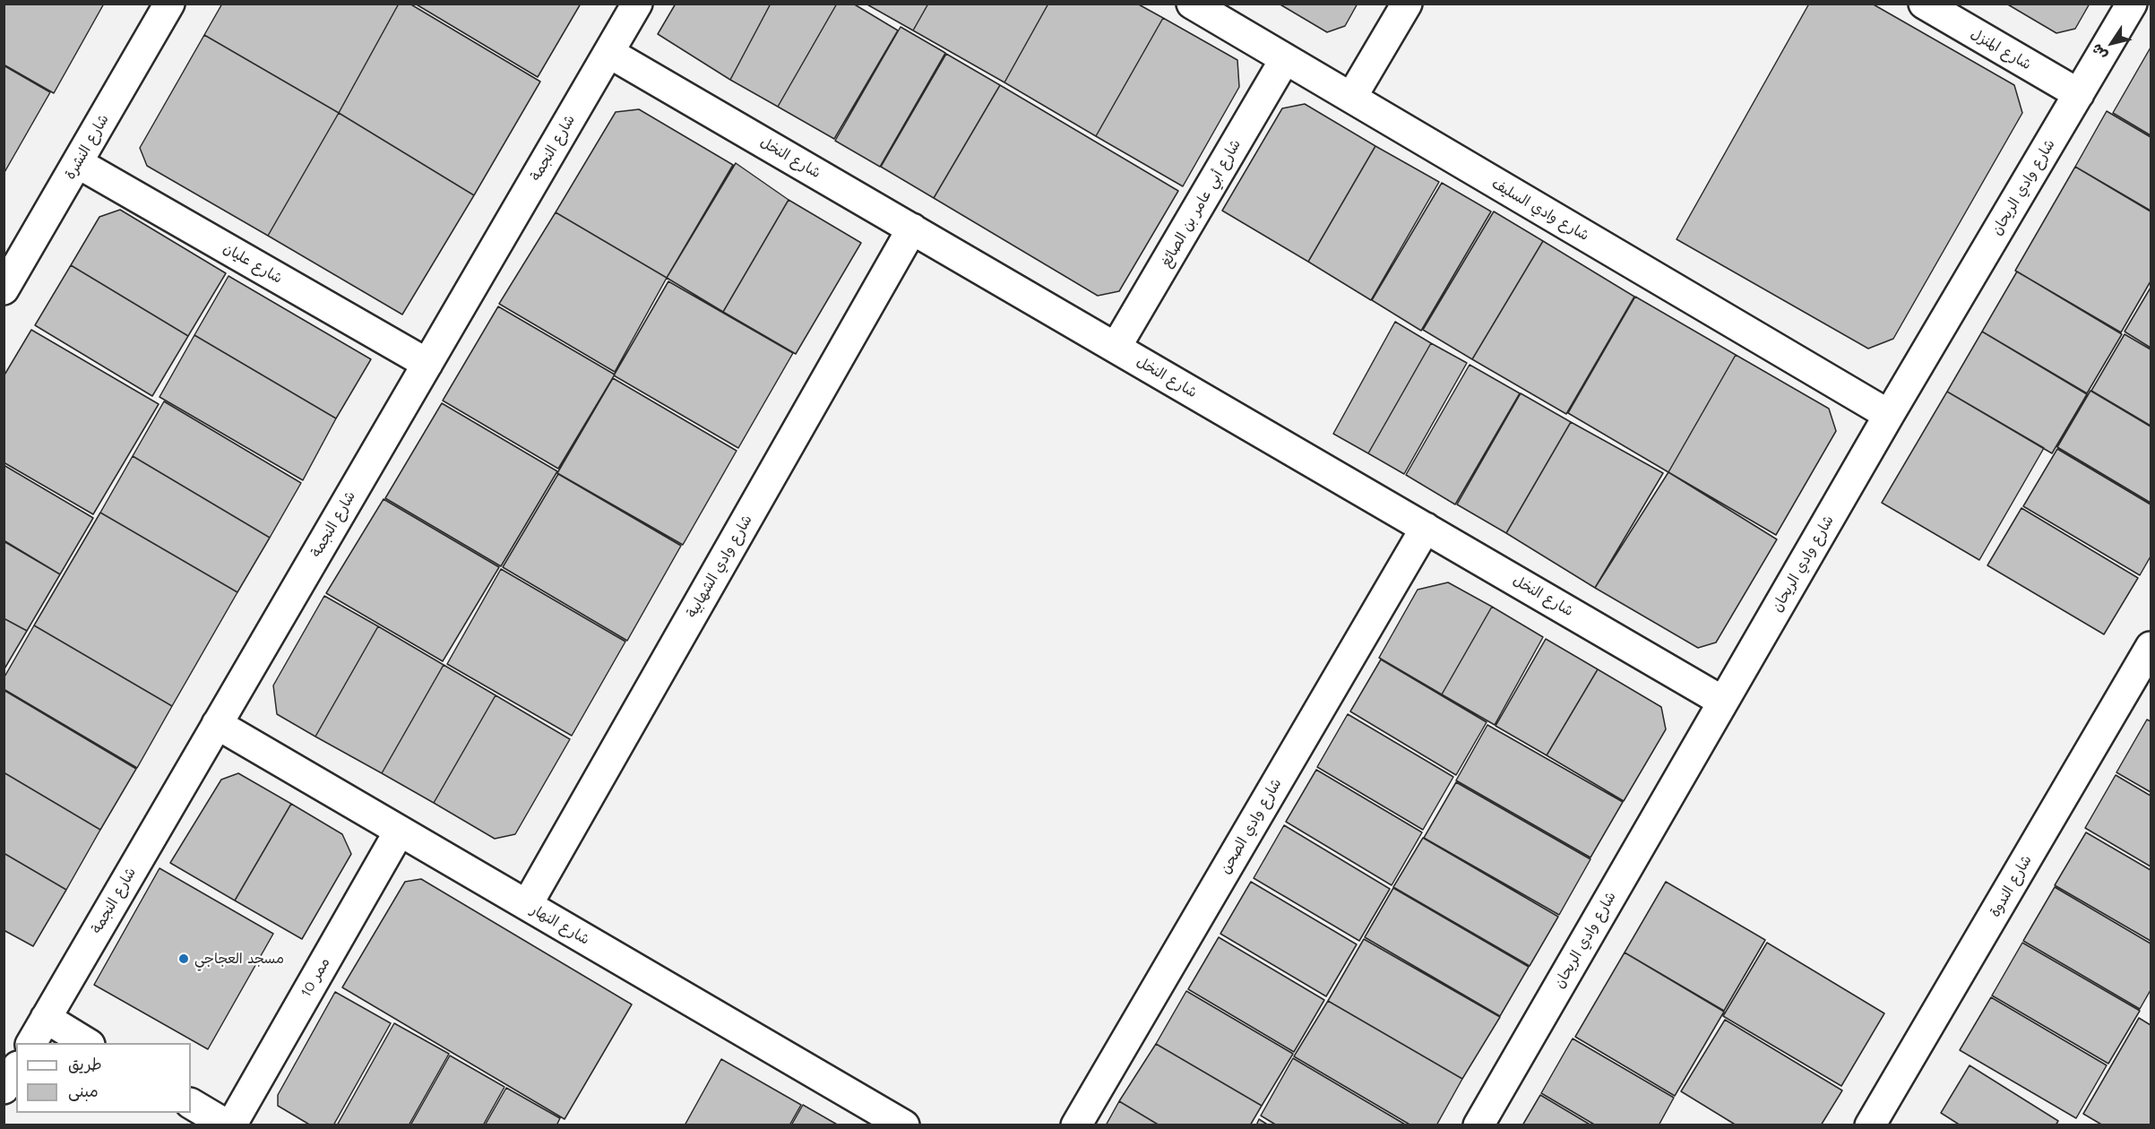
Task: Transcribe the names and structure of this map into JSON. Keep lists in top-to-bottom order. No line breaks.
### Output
{"streets":{"street":["شارع المنزل","شارع النشرة","شارع النجمة","شارع النخل","شارع وادي الريحان","شارع أبي عامر بن الصائغ","شارع وادي السليف","شارع عليان","شارع وادي الشهابية","شارع وادي الصحن","شارع الندوة","شارع النهار","ممر 10"]},"crossings":[["شارع المنزل","شارع وادي الريحان"],["شارع النشرة","شارع عليان"],["شارع النجمة","شارع النخل"],["شارع النجمة","شارع عليان"],["شارع النجمة","شارع النهار"],["شارع النخل","شارع وادي الريحان"],["شارع النخل","شارع أبي عامر بن الصائغ"],["شارع النخل","شارع وادي الشهابية"],["شارع النخل","شارع وادي الصحن"],["شارع وادي الريحان","شارع وادي السليف"],["شارع أبي عامر بن الصائغ","شارع وادي السليف"],["شارع وادي الشهابية","شارع النهار"],["شارع النهار","ممر 10"]],"places":["مسجد العجاجي"],"legend":["طريق","مبنى"],"north":"bottom left"}
